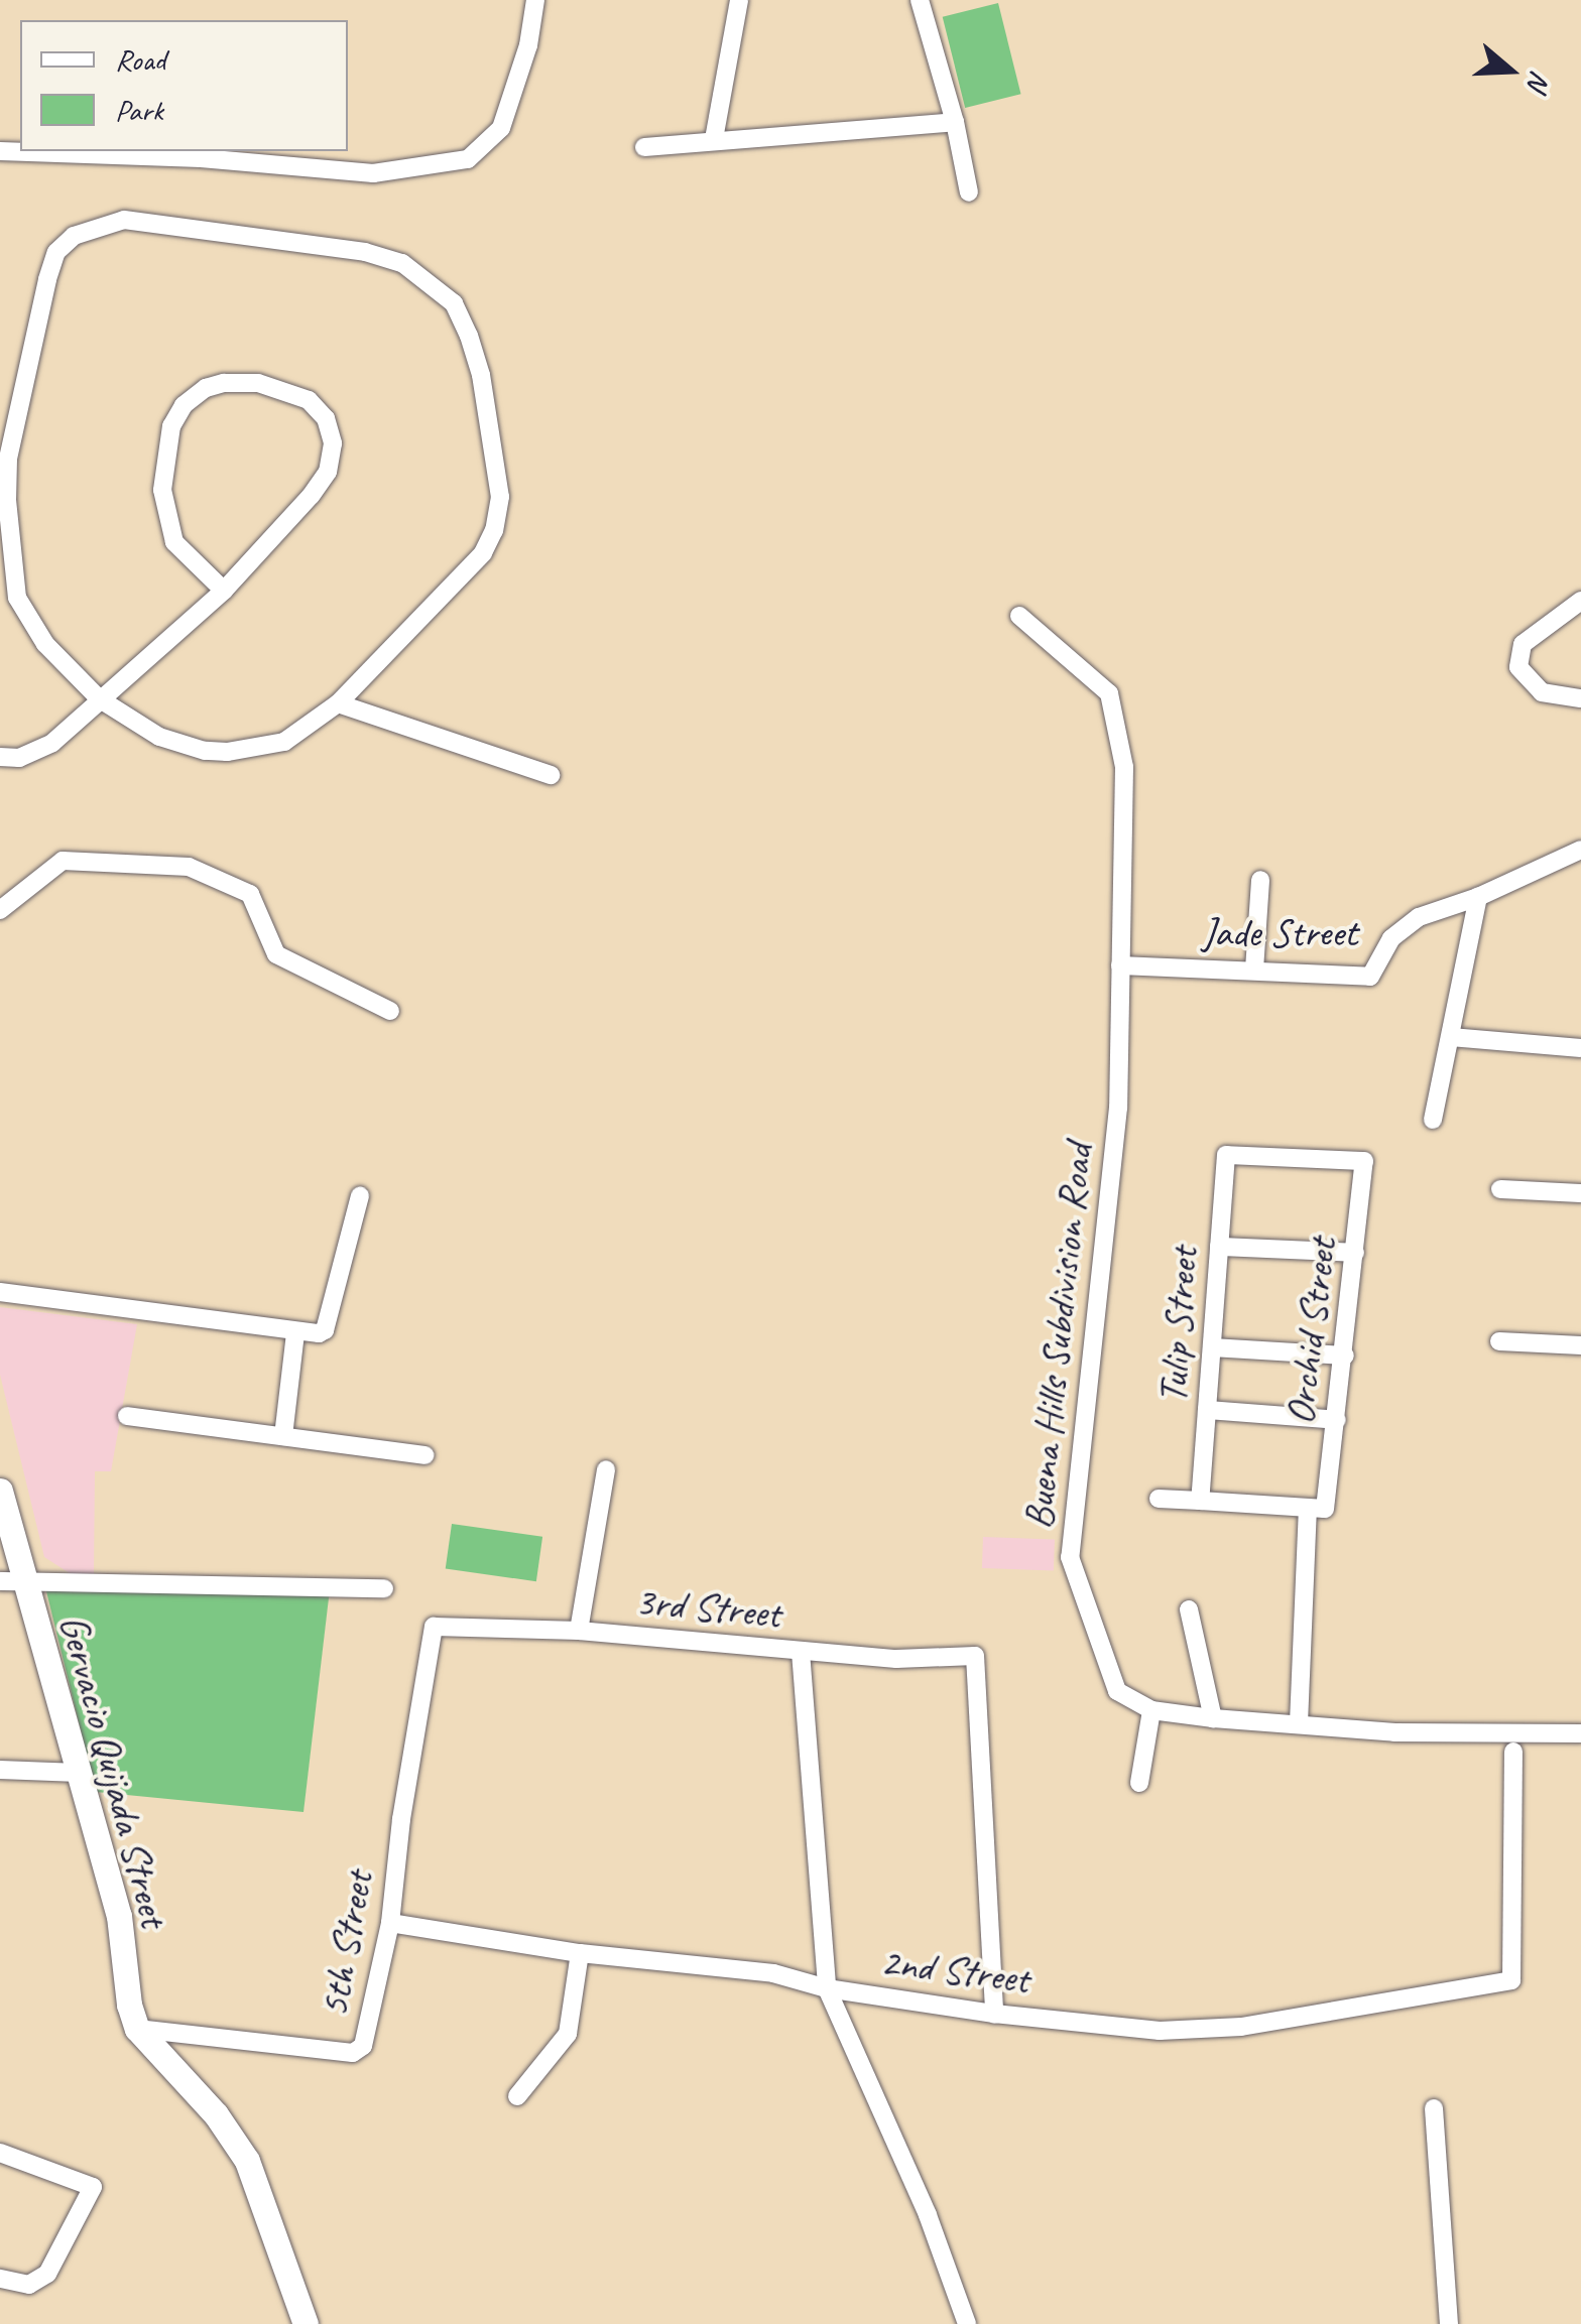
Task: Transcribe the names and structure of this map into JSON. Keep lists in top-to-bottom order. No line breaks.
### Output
{"streets":{"street":["Jade Street","Tulip Street","Orchid Street","Buena Hills Subdivision Road","3rd Street","Gervacio Quijada Street","5th Street","2nd Street"]},"crossings":[["Jade Street","Buena Hills Subdivision Road"],["Tulip Street","Orchid Street"],["3rd Street","5th Street"],["3rd Street","2nd Street"],["Gervacio Quijada Street","5th Street"],["5th Street","2nd Street"]],"legend":["Road","Park"],"north":"right"}
